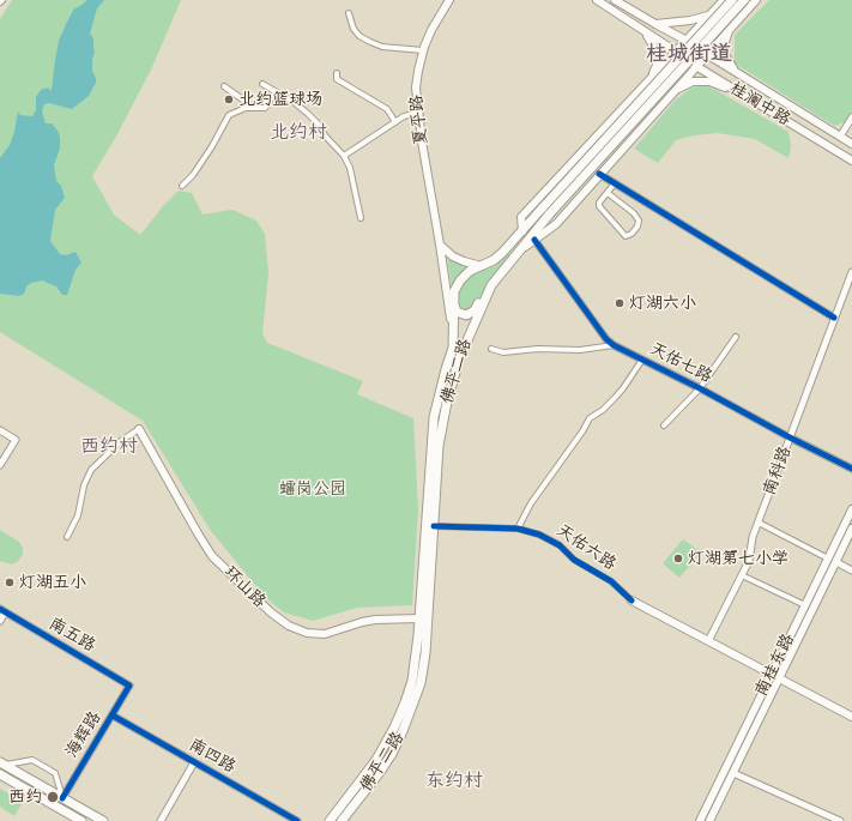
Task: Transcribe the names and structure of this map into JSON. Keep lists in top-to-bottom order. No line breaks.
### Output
{"streets":{"main road":["桂澜中路","夏平路","佛平二路","天佑六路","环山路","南桂东路"],"street":["天佑七路","南科路","南五路","海辉路","南四路"]},"crossings":[["夏平路","佛平二路"],["天佑七路","南科路"],["佛平二路","天佑六路"],["佛平二路","环山路"],["南科路","天佑六路"],["天佑六路","南桂东路"],["南五路","海辉路"],["海辉路","南四路"]],"districts":["桂城街道","北约村","西约村","东约村"],"parks":["𧒽岗公园"],"places":["北约篮球场","灯湖六小","灯湖第七小学","灯湖五小","西约"]}
